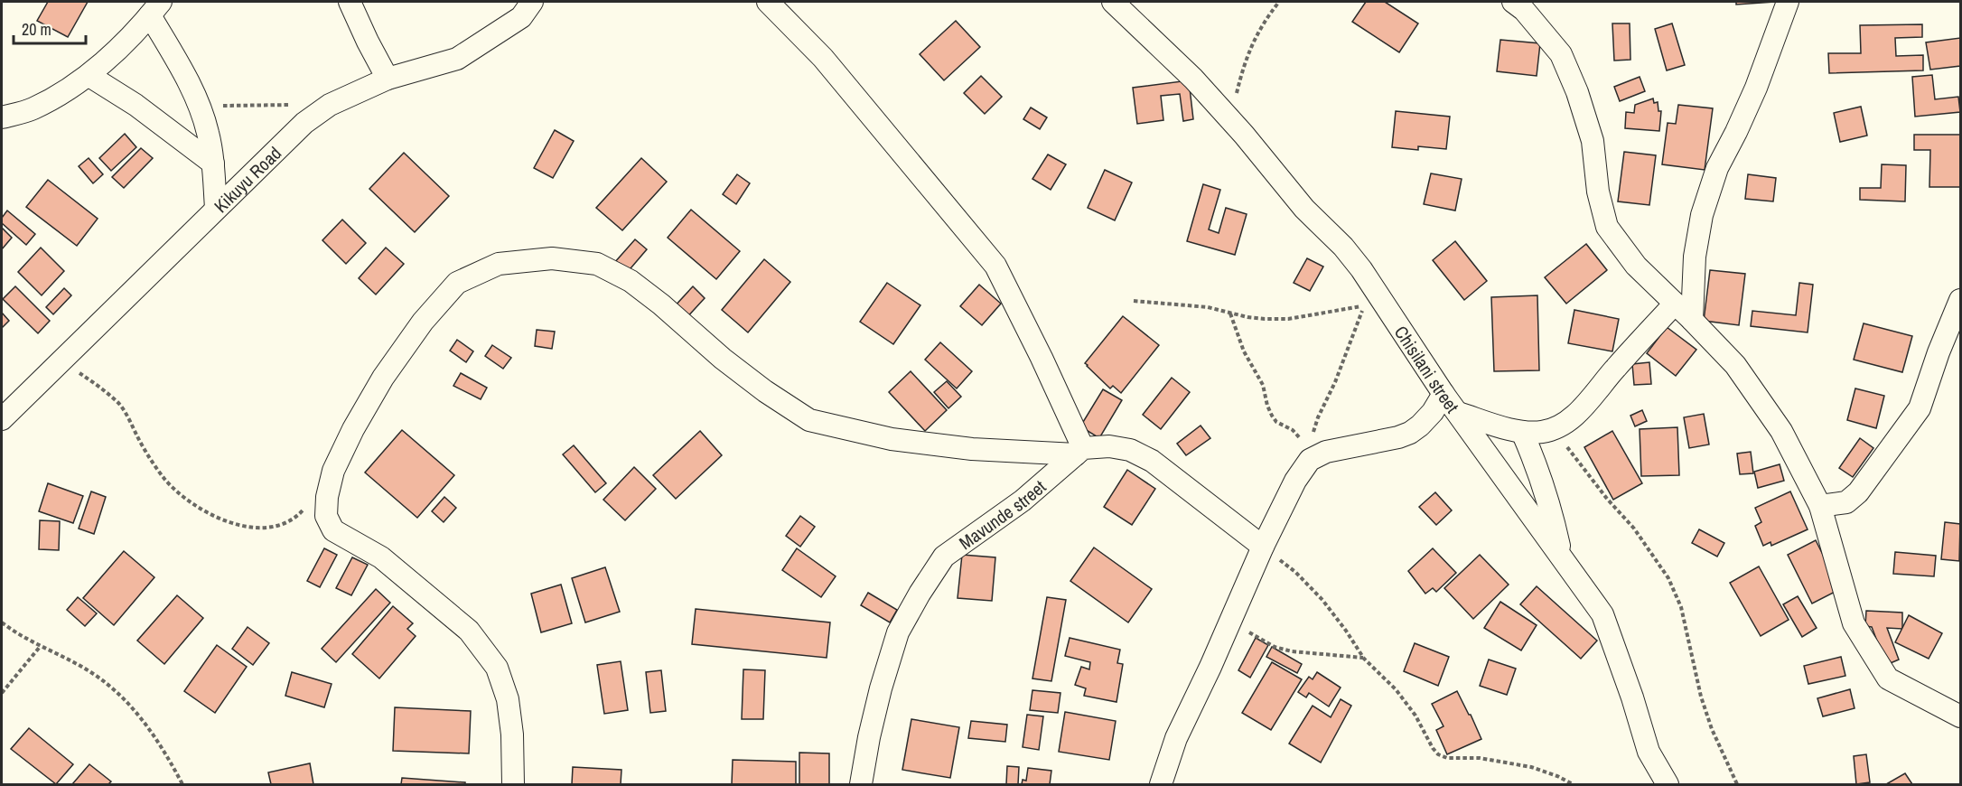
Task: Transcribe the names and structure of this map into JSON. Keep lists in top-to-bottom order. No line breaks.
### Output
{"streets":{"street":["Kikuyu Road","Chisilani street","Mavunde street"]},"scale_bar":"20 m"}
